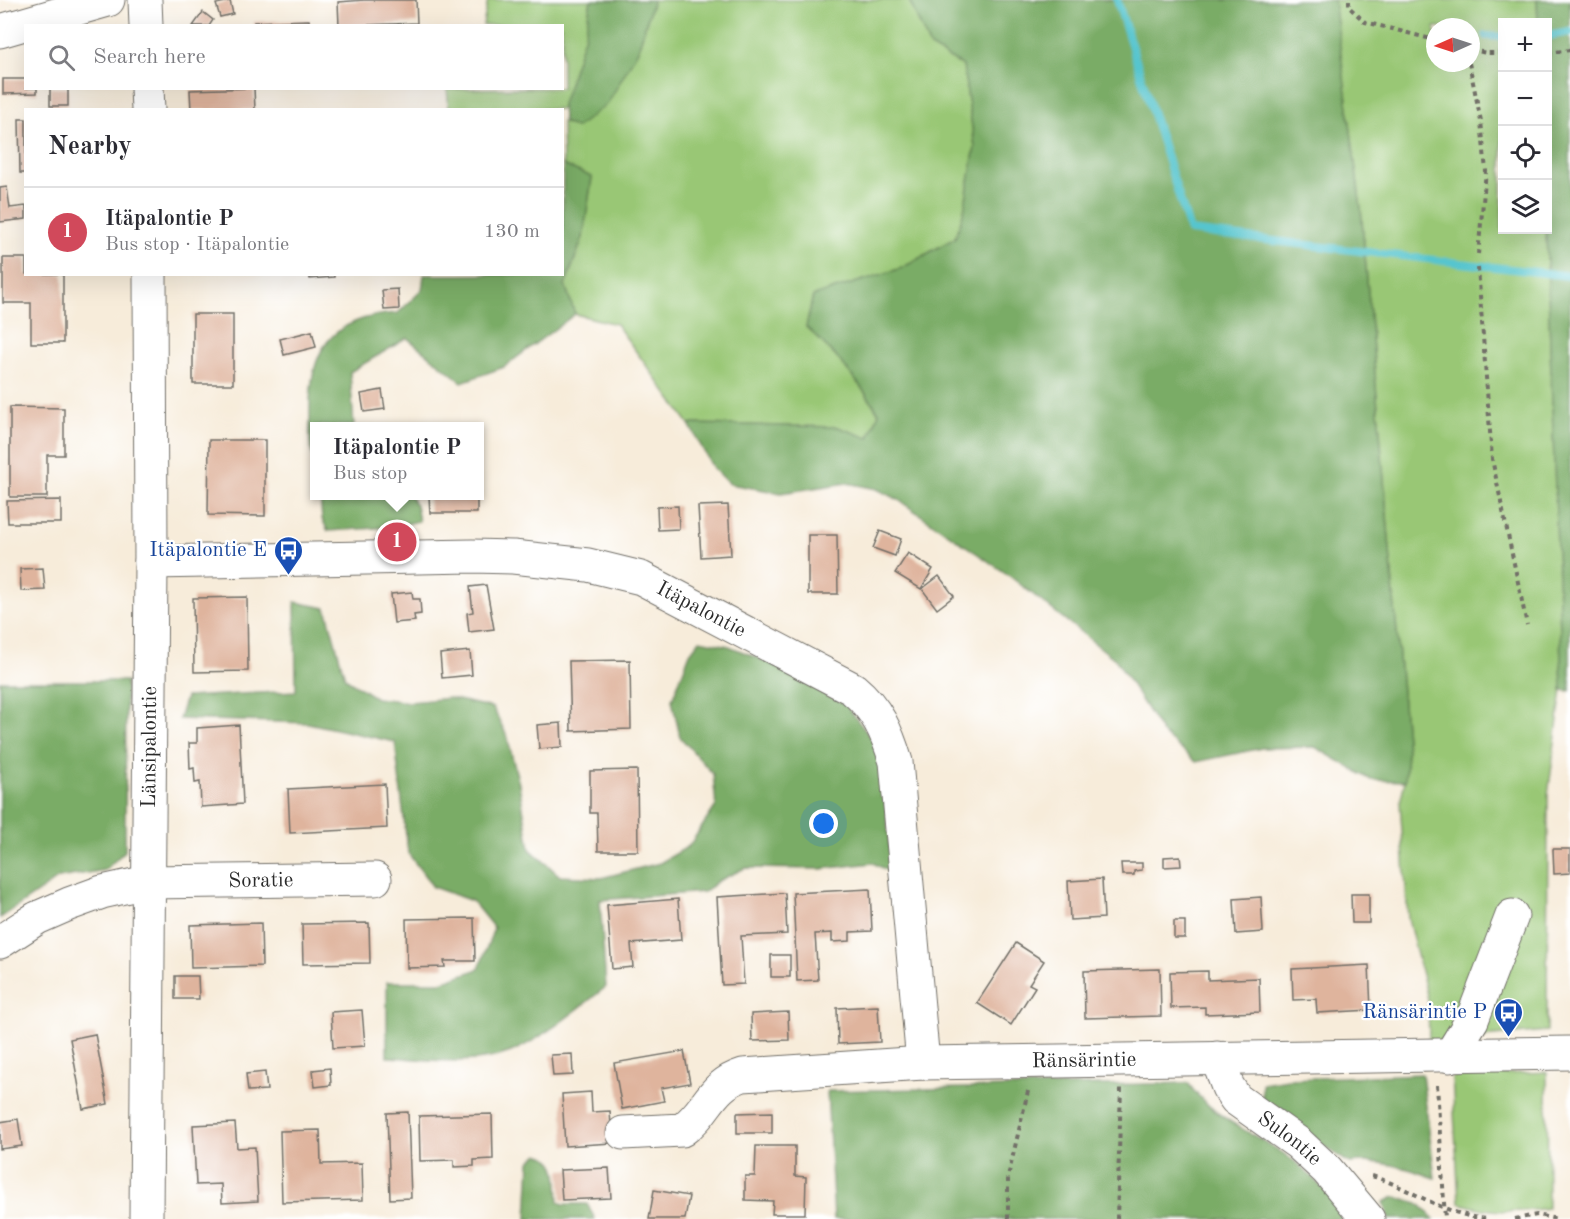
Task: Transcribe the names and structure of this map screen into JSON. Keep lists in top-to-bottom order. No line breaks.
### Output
{"streets":{"street":["Itäpalontie","Länsipalontie","Soratie","Ränsärintie","Sulontie"]},"crossings":[["Itäpalontie","Länsipalontie"],["Itäpalontie","Ränsärintie"],["Länsipalontie","Soratie"],["Ränsärintie","Sulontie"]],"places":{"bus stop":["Itäpalontie E","Ränsärintie P"]},"north":"left","page":{"map_buttons":["+","−"],"search":"Search here","heading":"Nearby","list":[{"mark":"1","name":"Itäpalontie P","note":"Bus stop · Itäpalontie","value":"130 m"}],"popup":["Itäpalontie P","Bus stop"],"pins":"1"}}
